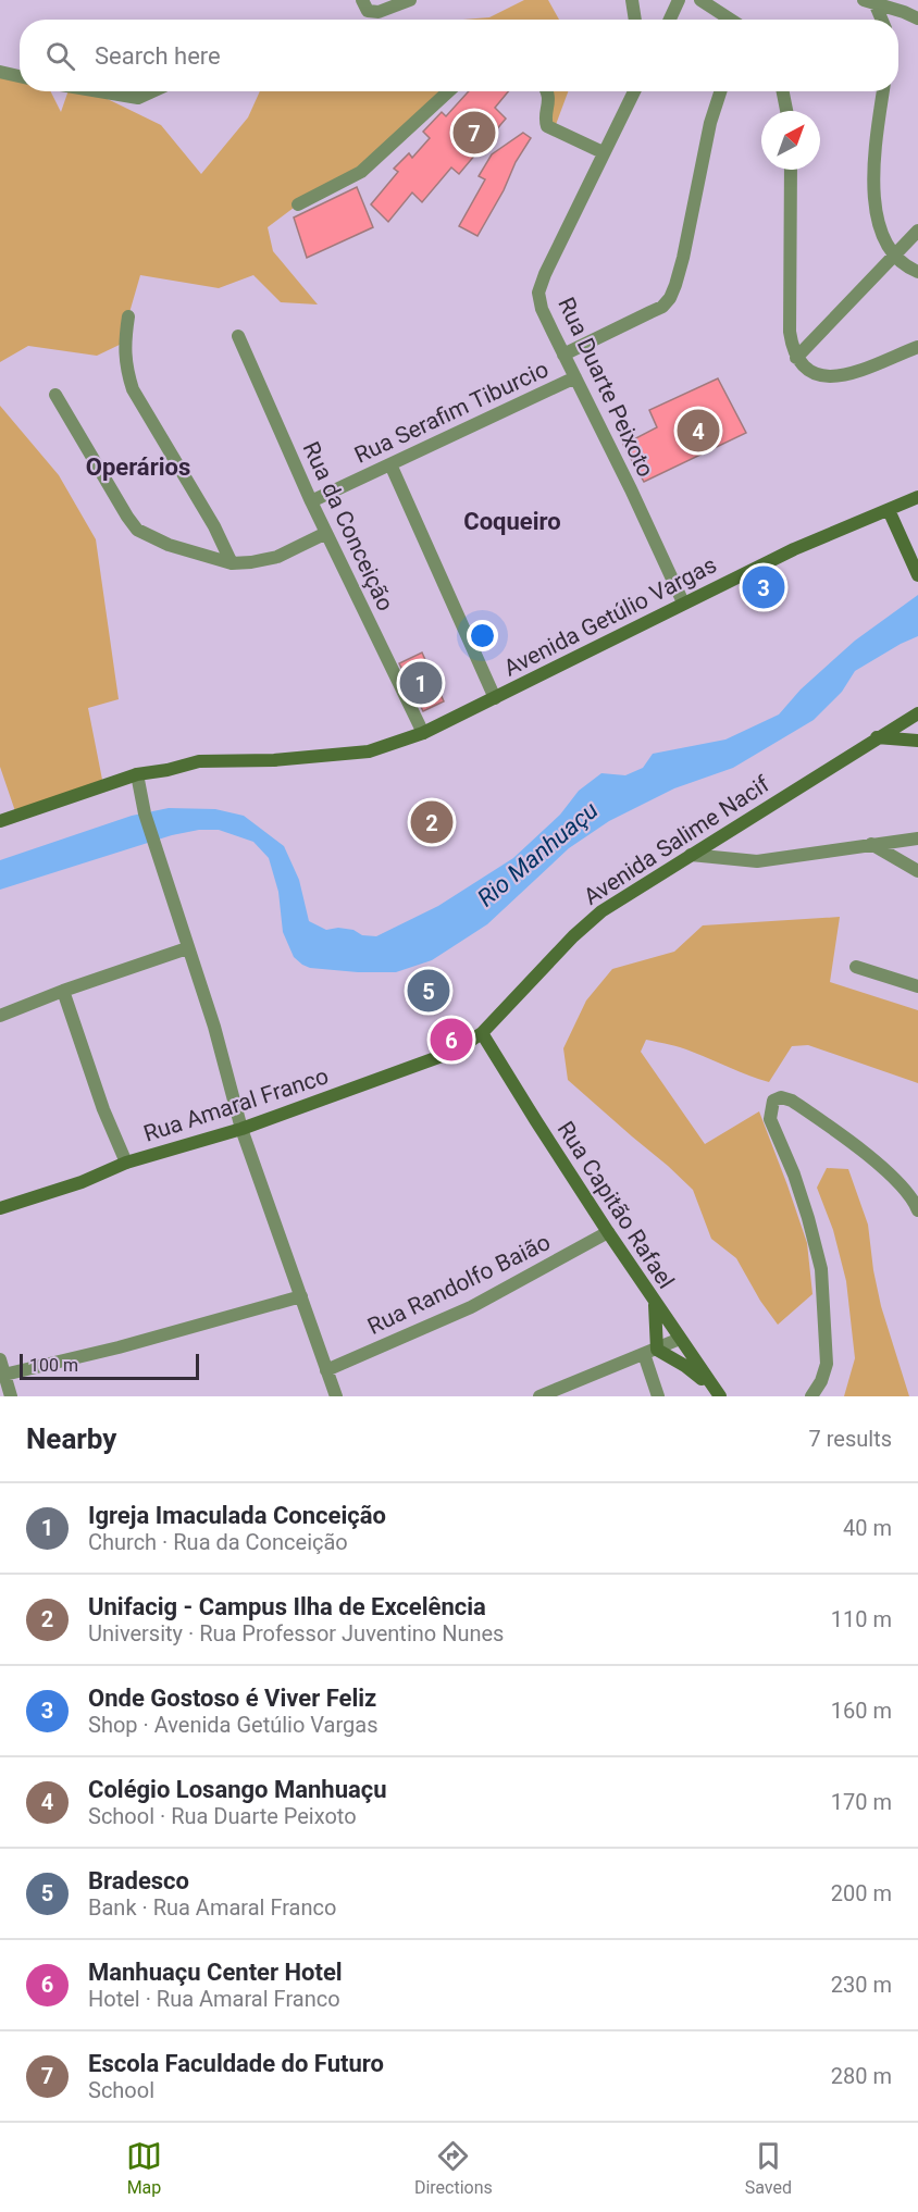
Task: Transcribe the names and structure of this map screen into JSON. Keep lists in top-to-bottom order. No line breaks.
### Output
{"streets":{"street":["Rua Duarte Peixoto","Rua Serafim Tiburcio","Rua da Conceição","Avenida Getúlio Vargas","Avenida Salime Nacif","Rua Amaral Franco","Rua Capitão Rafael","Rua Randolfo Baião"]},"crossings":[["Rua Duarte Peixoto","Rua Serafim Tiburcio"],["Rua Duarte Peixoto","Avenida Getúlio Vargas"],["Rua Serafim Tiburcio","Rua da Conceição"],["Rua da Conceição","Avenida Getúlio Vargas"],["Avenida Salime Nacif","Rua Amaral Franco"],["Avenida Salime Nacif","Rua Capitão Rafael"],["Rua Amaral Franco","Rua Capitão Rafael"],["Rua Capitão Rafael","Rua Randolfo Baião"]],"districts":["Operários","Coqueiro"],"water":["Rio Manhuaçu"],"scale_bar":"100 m","north":"top right","page":{"search":"Search here","pins":["7","4","3","1","2","5","6"],"scale":"100 m","heading":["Nearby","7 results"],"list":[{"mark":"1","name":"Igreja Imaculada Conceição","note":"Church · Rua da Conceição","value":"40 m"},{"mark":"2","name":"Unifacig - Campus Ilha de Excelência","note":"University · Rua Professor Juventino Nunes","value":"110 m"},{"mark":"3","name":"Onde Gostoso é Viver Feliz","note":"Shop · Avenida Getúlio Vargas","value":"160 m"},{"mark":"4","name":"Colégio Losango Manhuaçu","note":"School · Rua Duarte Peixoto","value":"170 m"},{"mark":"5","name":"Bradesco","note":"Bank · Rua Amaral Franco","value":"200 m"},{"mark":"6","name":"Manhuaçu Center Hotel","note":"Hotel · Rua Amaral Franco","value":"230 m"},{"mark":"7","name":"Escola Faculdade do Futuro","note":"School","value":"280 m"}],"nav":["Map","Directions","Saved"]}}
